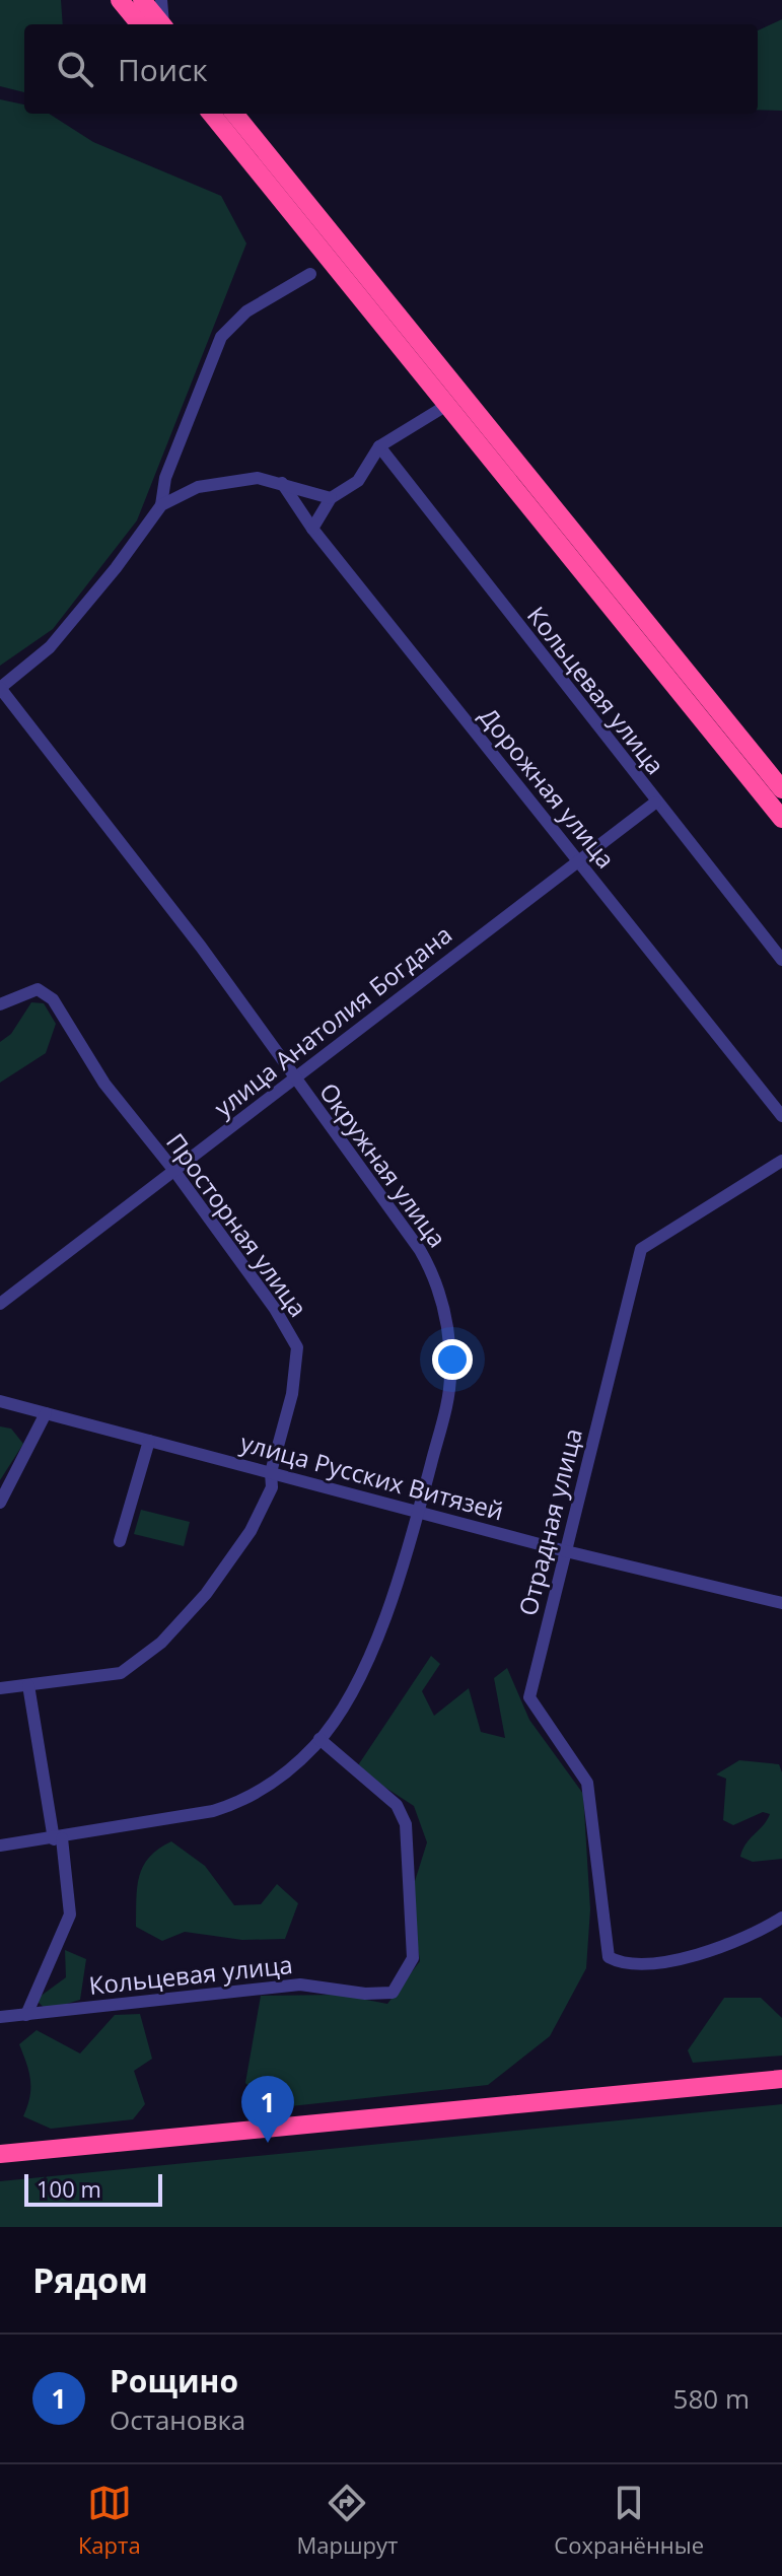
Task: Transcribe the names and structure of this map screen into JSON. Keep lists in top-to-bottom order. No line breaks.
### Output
{"streets":{"street":["Кольцевая улица","Дорожная улица","улица Анатолия Богдана","Окружная улица","Просторная улица","улица Русских Витязей","Отрадная улица"]},"crossings":[["Кольцевая улица","улица Анатолия Богдана"],["Кольцевая улица","Окружная улица"],["Дорожная улица","улица Анатолия Богдана"],["улица Анатолия Богдана","Окружная улица"],["улица Анатолия Богдана","Просторная улица"],["Окружная улица","улица Русских Витязей"],["Просторная улица","улица Русских Витязей"],["улица Русских Витязей","Отрадная улица"]],"scale_bar":"100 m","page":{"search":"Поиск","pins":"1","scale":"100 m","heading":"Рядом","list":[{"mark":"1","name":"Рощино","note":"Остановка","value":"580 m"}],"nav":["Карта","Маршрут","Сохранённые"]}}
